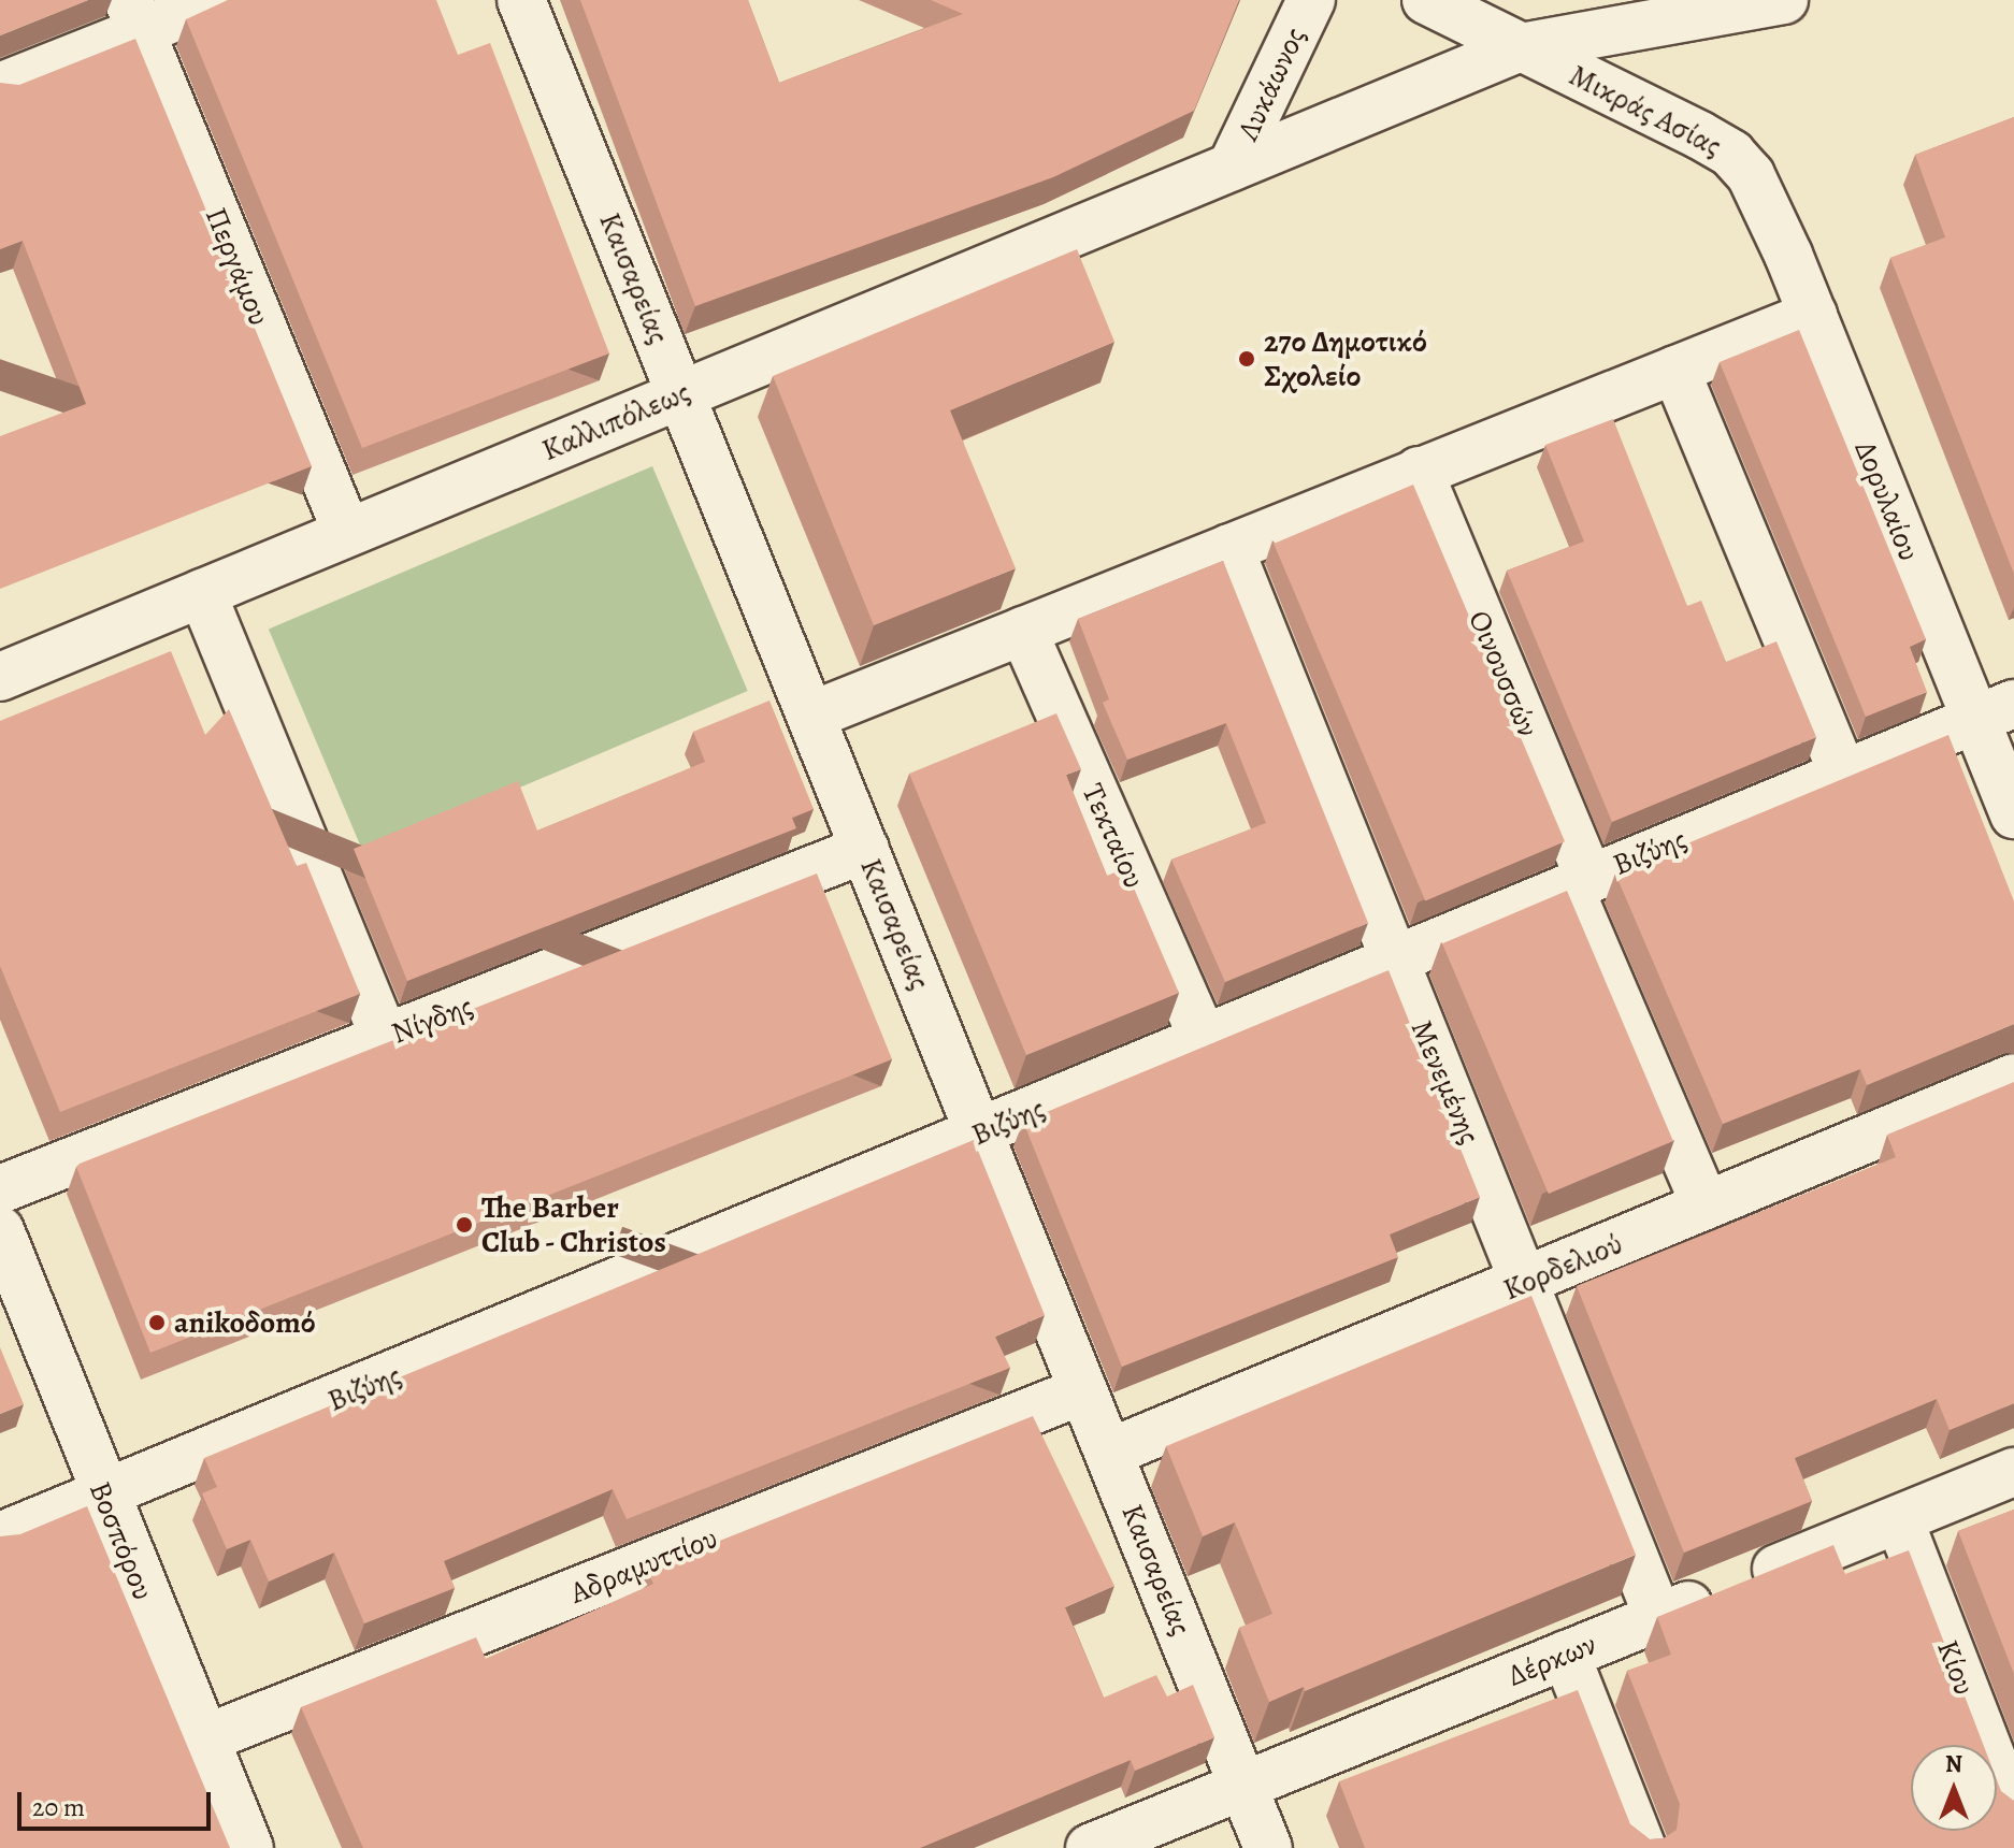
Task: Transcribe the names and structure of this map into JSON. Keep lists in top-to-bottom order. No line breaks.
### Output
{"streets":{"street":["Λυκάωνος","Μικράς Ασίας","Περγάμου","Καισαρείας","Καλλιπόλεως","Δορυλαίου","Οινουσσών","Τεκταίου","Βιζύης","Νίγδης","Μενεμένης","Κορδελιού","Βοσπόρου","Αδραμυττίου","Δέρκων","Κίου"]},"crossings":[["Λυκάωνος","Καλλιπόλεως"],["Μικράς Ασίας","Καλλιπόλεως"],["Μικράς Ασίας","Δορυλαίου"],["Περγάμου","Καλλιπόλεως"],["Καισαρείας","Καλλιπόλεως"],["Καισαρείας","Βιζύης"],["Καισαρείας","Νίγδης"],["Καισαρείας","Κορδελιού"],["Καισαρείας","Αδραμυττίου"],["Καισαρείας","Δέρκων"],["Δορυλαίου","Βιζύης"],["Οινουσσών","Βιζύης"],["Οινουσσών","Κορδελιού"],["Τεκταίου","Βιζύης"],["Βιζύης","Μενεμένης"],["Βιζύης","Βοσπόρου"],["Μενεμένης","Κορδελιού"],["Μενεμένης","Δέρκων"],["Βοσπόρου","Αδραμυττίου"],["Δέρκων","Κίου"]],"places":["27ο Δημοτικό Σχολείο","The Barber Club - Christos","anikoδomό"],"scale_bar":"20 m","north":"top"}
